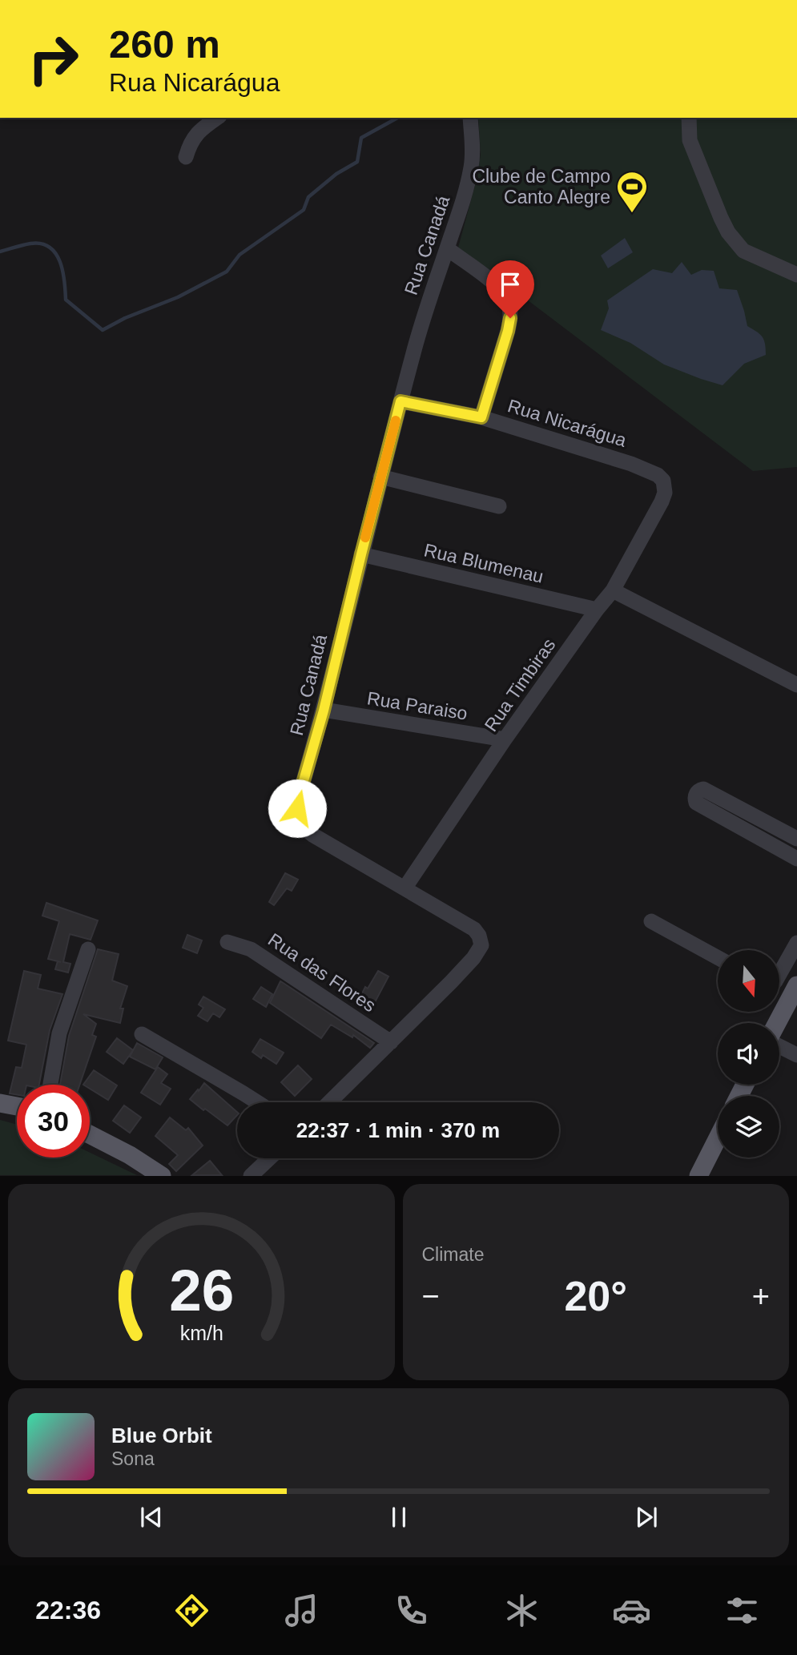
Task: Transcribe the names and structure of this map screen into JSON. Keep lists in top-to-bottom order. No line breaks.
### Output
{"streets":{"street":["Rua Canadá","Rua Nicarágua","Rua Blumenau","Rua Timbiras","Rua Paraiso","Rua das Flores"]},"crossings":[["Rua Canadá","Rua Nicarágua"],["Rua Canadá","Rua Blumenau"],["Rua Canadá","Rua Timbiras"],["Rua Canadá","Rua Paraiso"],["Rua Canadá","Rua das Flores"],["Rua Nicarágua","Rua Timbiras"],["Rua Blumenau","Rua Timbiras"],["Rua Timbiras","Rua Paraiso"]],"places":{"sports":["Clube de Campo Canto Alegre"]},"north":"bottom","page":{"turn":["260 m","Rua Nicarágua"],"limit":"30","trip":"22:37 · 1 min · 370 m","tile":"Climate","heat":["−","20°","+"],"song":["Blue Orbit","Sona"],"tabs":"22:36","gauge":["26","km/h"]}}
